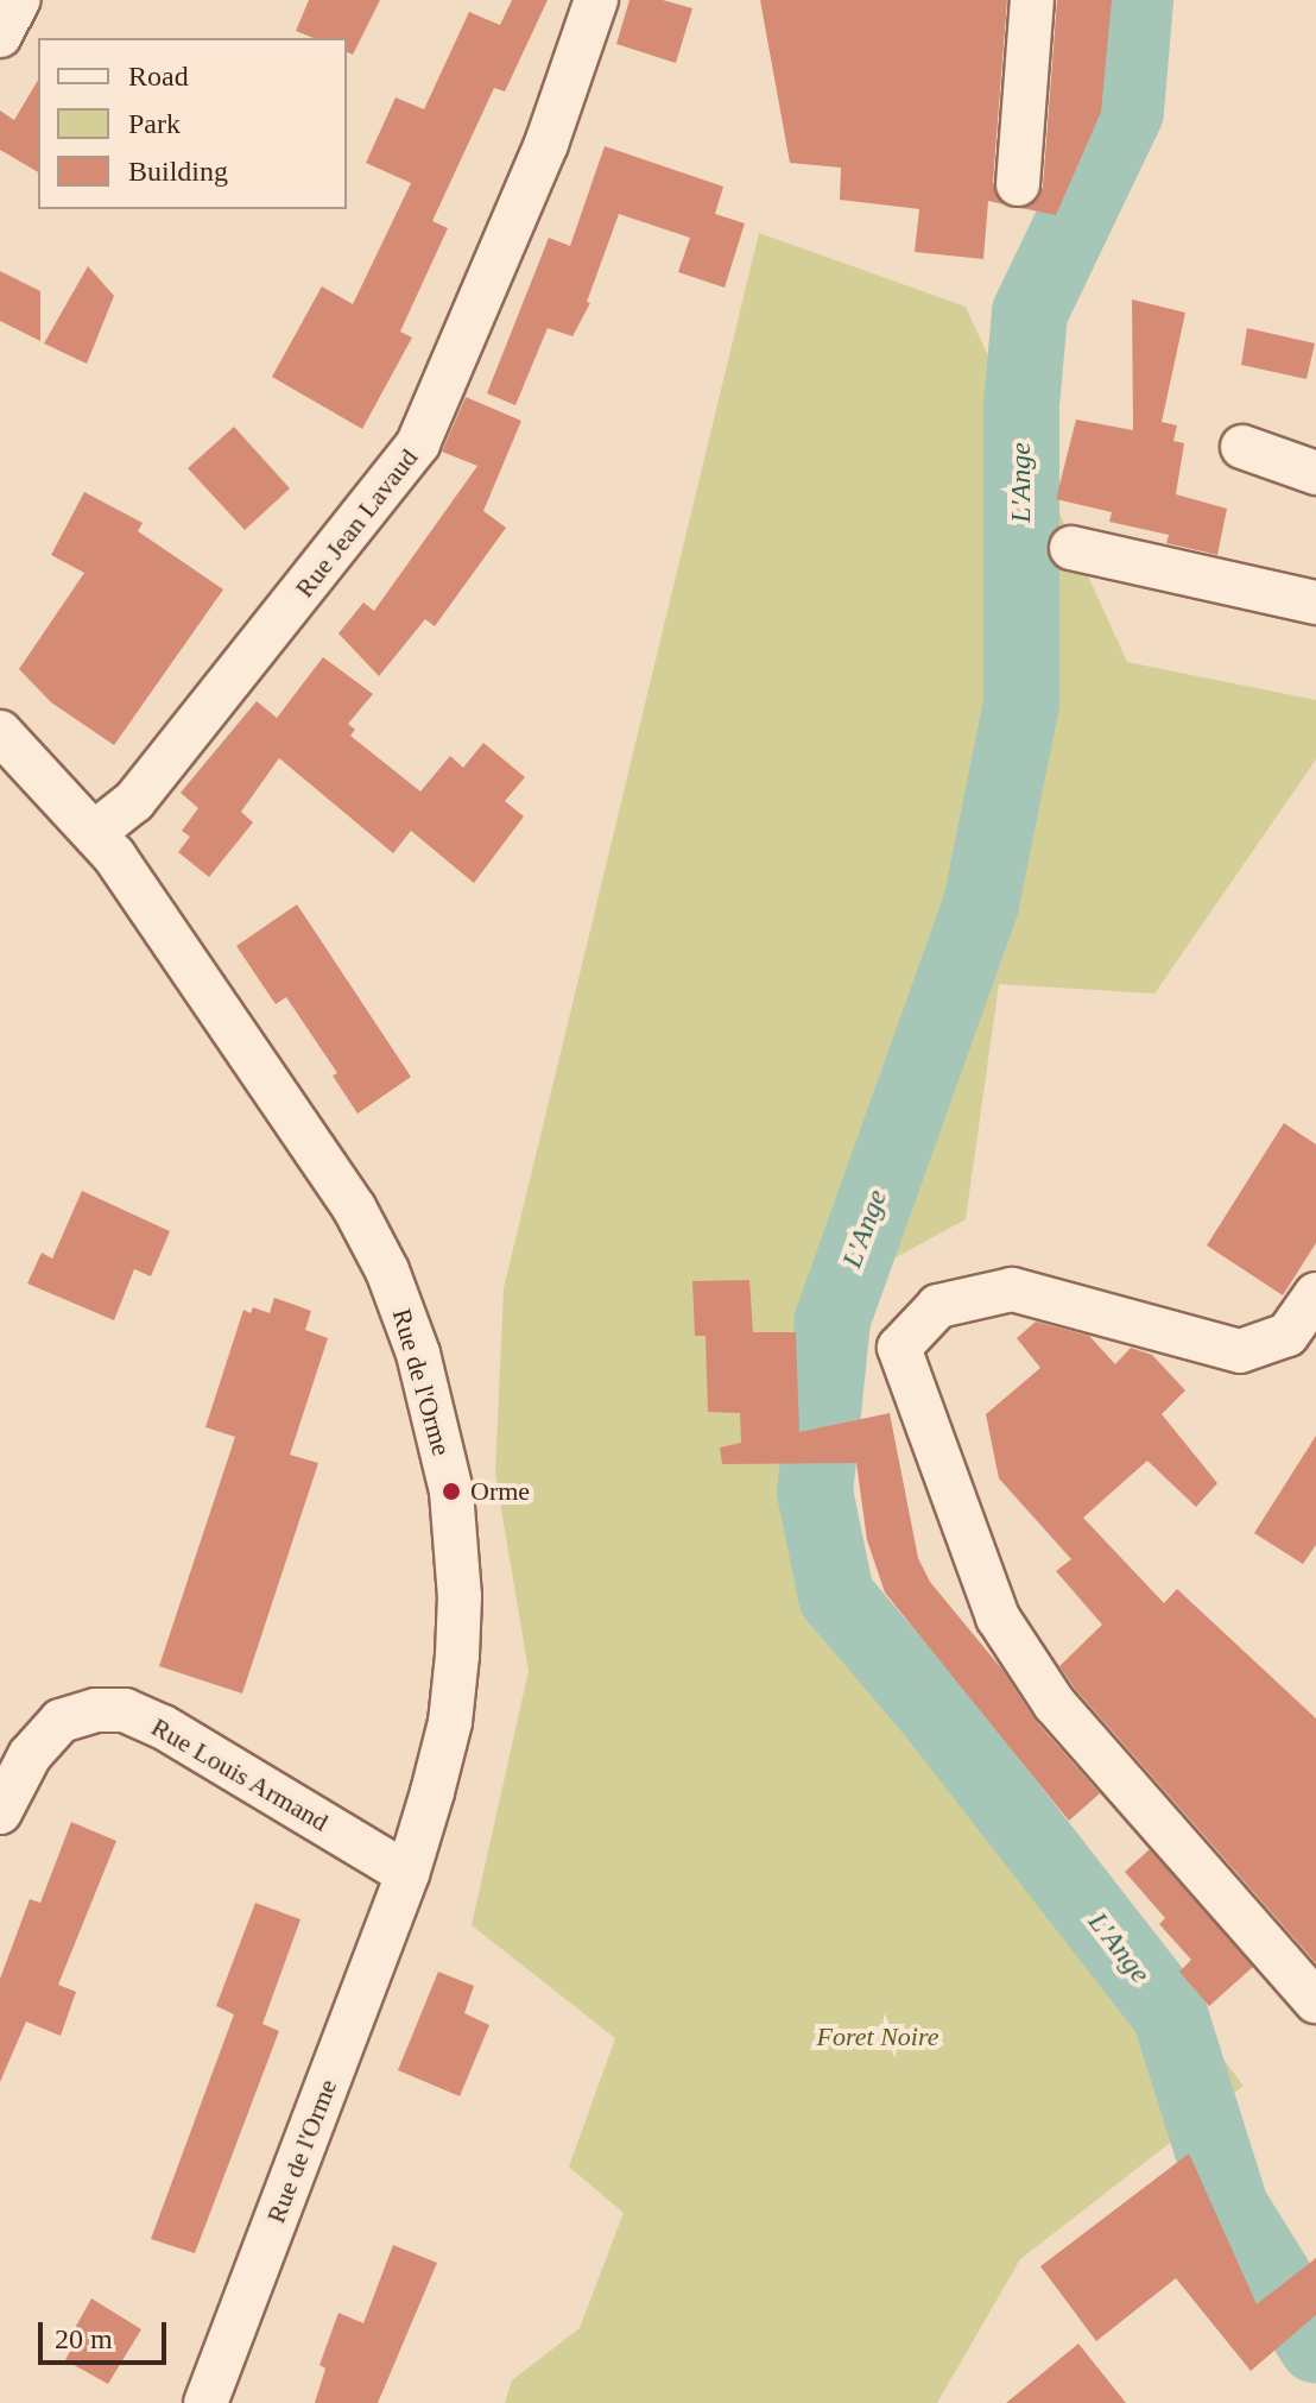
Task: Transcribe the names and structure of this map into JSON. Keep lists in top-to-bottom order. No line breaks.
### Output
{"streets":{"street":["Rue Jean Lavaud","Rue de l'Orme","Rue Louis Armand"]},"crossings":[["Rue Jean Lavaud","Rue de l'Orme"],["Rue de l'Orme","Rue Louis Armand"]],"water":["L'Ange"],"parks":["Foret Noire"],"places":["Orme"],"legend":["Road","Park","Building"],"scale_bar":"20 m"}
